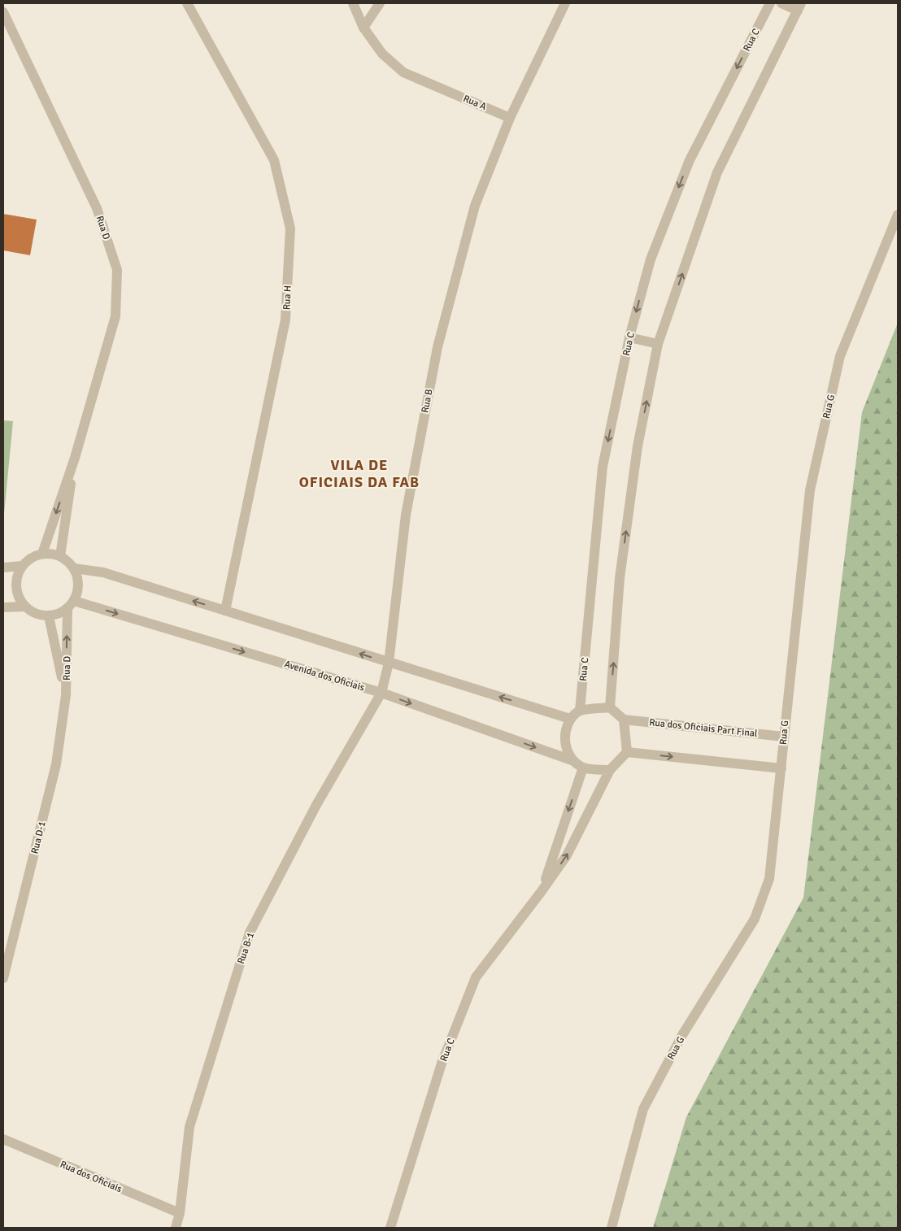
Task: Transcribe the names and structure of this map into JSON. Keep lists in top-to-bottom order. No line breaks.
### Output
{"streets":{"street":["Rua C","Rua A","Rua D","Rua H","Rua B","Rua G","Avenida dos Oficiais","Rua dos Oficiais Part Final","Rua D-1","Rua B-1","Rua dos Oficiais"]},"crossings":[["Rua C","Avenida dos Oficiais"],["Rua C","Rua dos Oficiais Part Final"],["Rua A","Rua B"],["Rua D","Avenida dos Oficiais"],["Rua D","Rua D-1"],["Rua B","Avenida dos Oficiais"],["Rua B","Rua B-1"],["Rua G","Rua dos Oficiais Part Final"],["Avenida dos Oficiais","Rua dos Oficiais Part Final"],["Avenida dos Oficiais","Rua B-1"],["Rua B-1","Rua dos Oficiais"]],"districts":["VILA DE OFICIAIS DA FAB"]}
